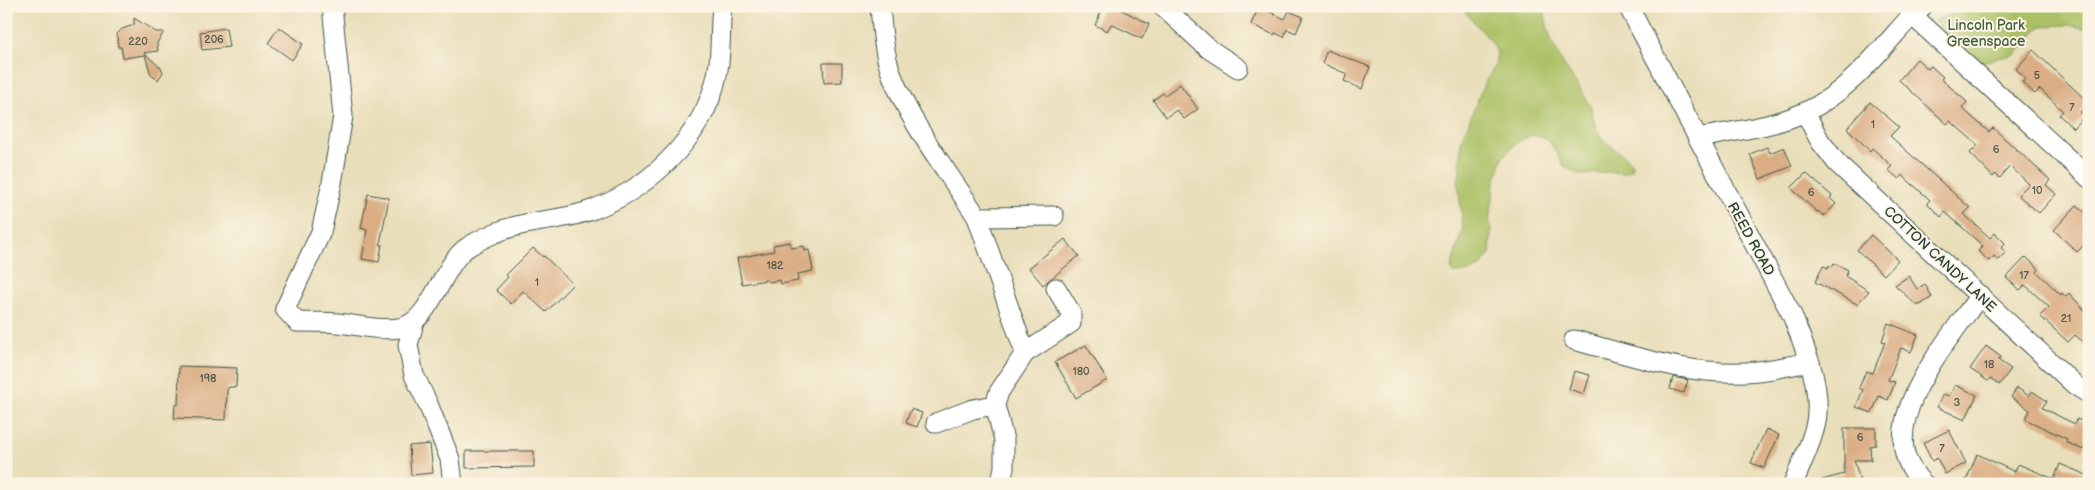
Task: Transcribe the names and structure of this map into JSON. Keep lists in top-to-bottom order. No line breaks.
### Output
{"streets":{"street":["REED ROAD","COTTON CANDY LANE"]},"parks":["Lincoln Park Greenspace"],"house_numbers":["206","220","5","7","1","6","10","6","182","17","1","21","18","180","198","3","6","7"]}
